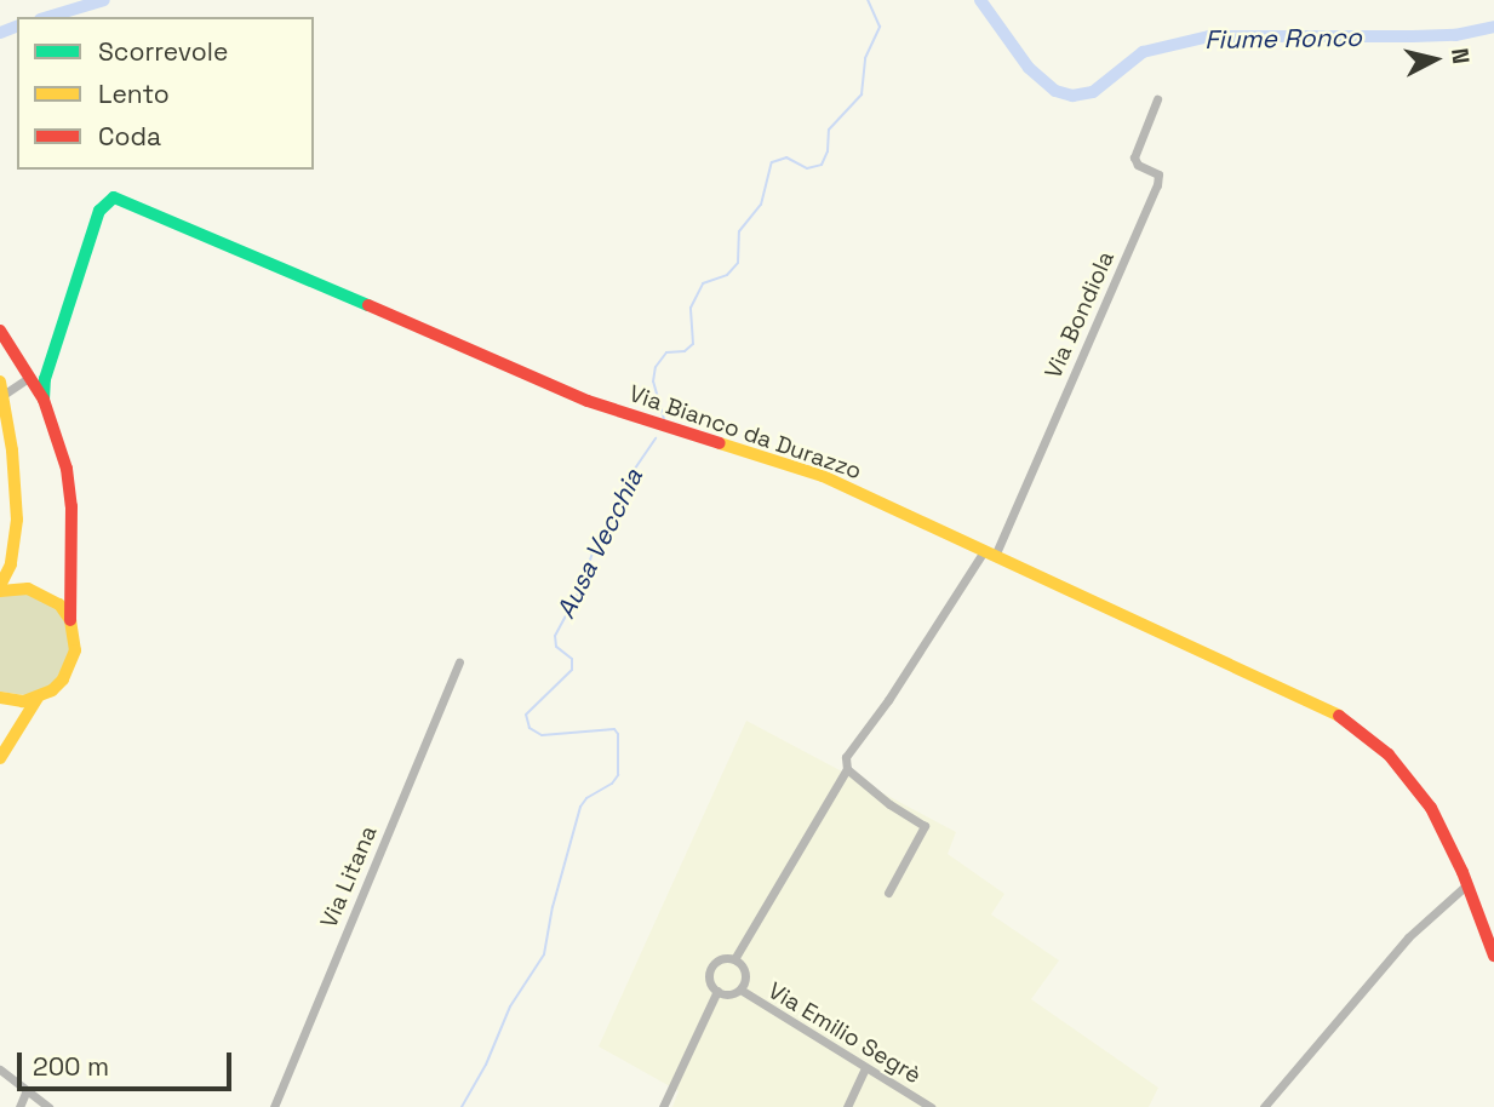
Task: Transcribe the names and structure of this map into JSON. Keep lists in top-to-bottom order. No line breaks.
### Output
{"streets":{"street":["Via Bondiola","Via Bianco da Durazzo","Via Litana","Via Emilio Segrè"]},"crossings":[["Via Bondiola","Via Bianco da Durazzo"]],"water":["Fiume Ronco","Ausa Vecchia"],"legend":["Scorrevole","Lento","Coda"],"scale_bar":"200 m","north":"right"}
